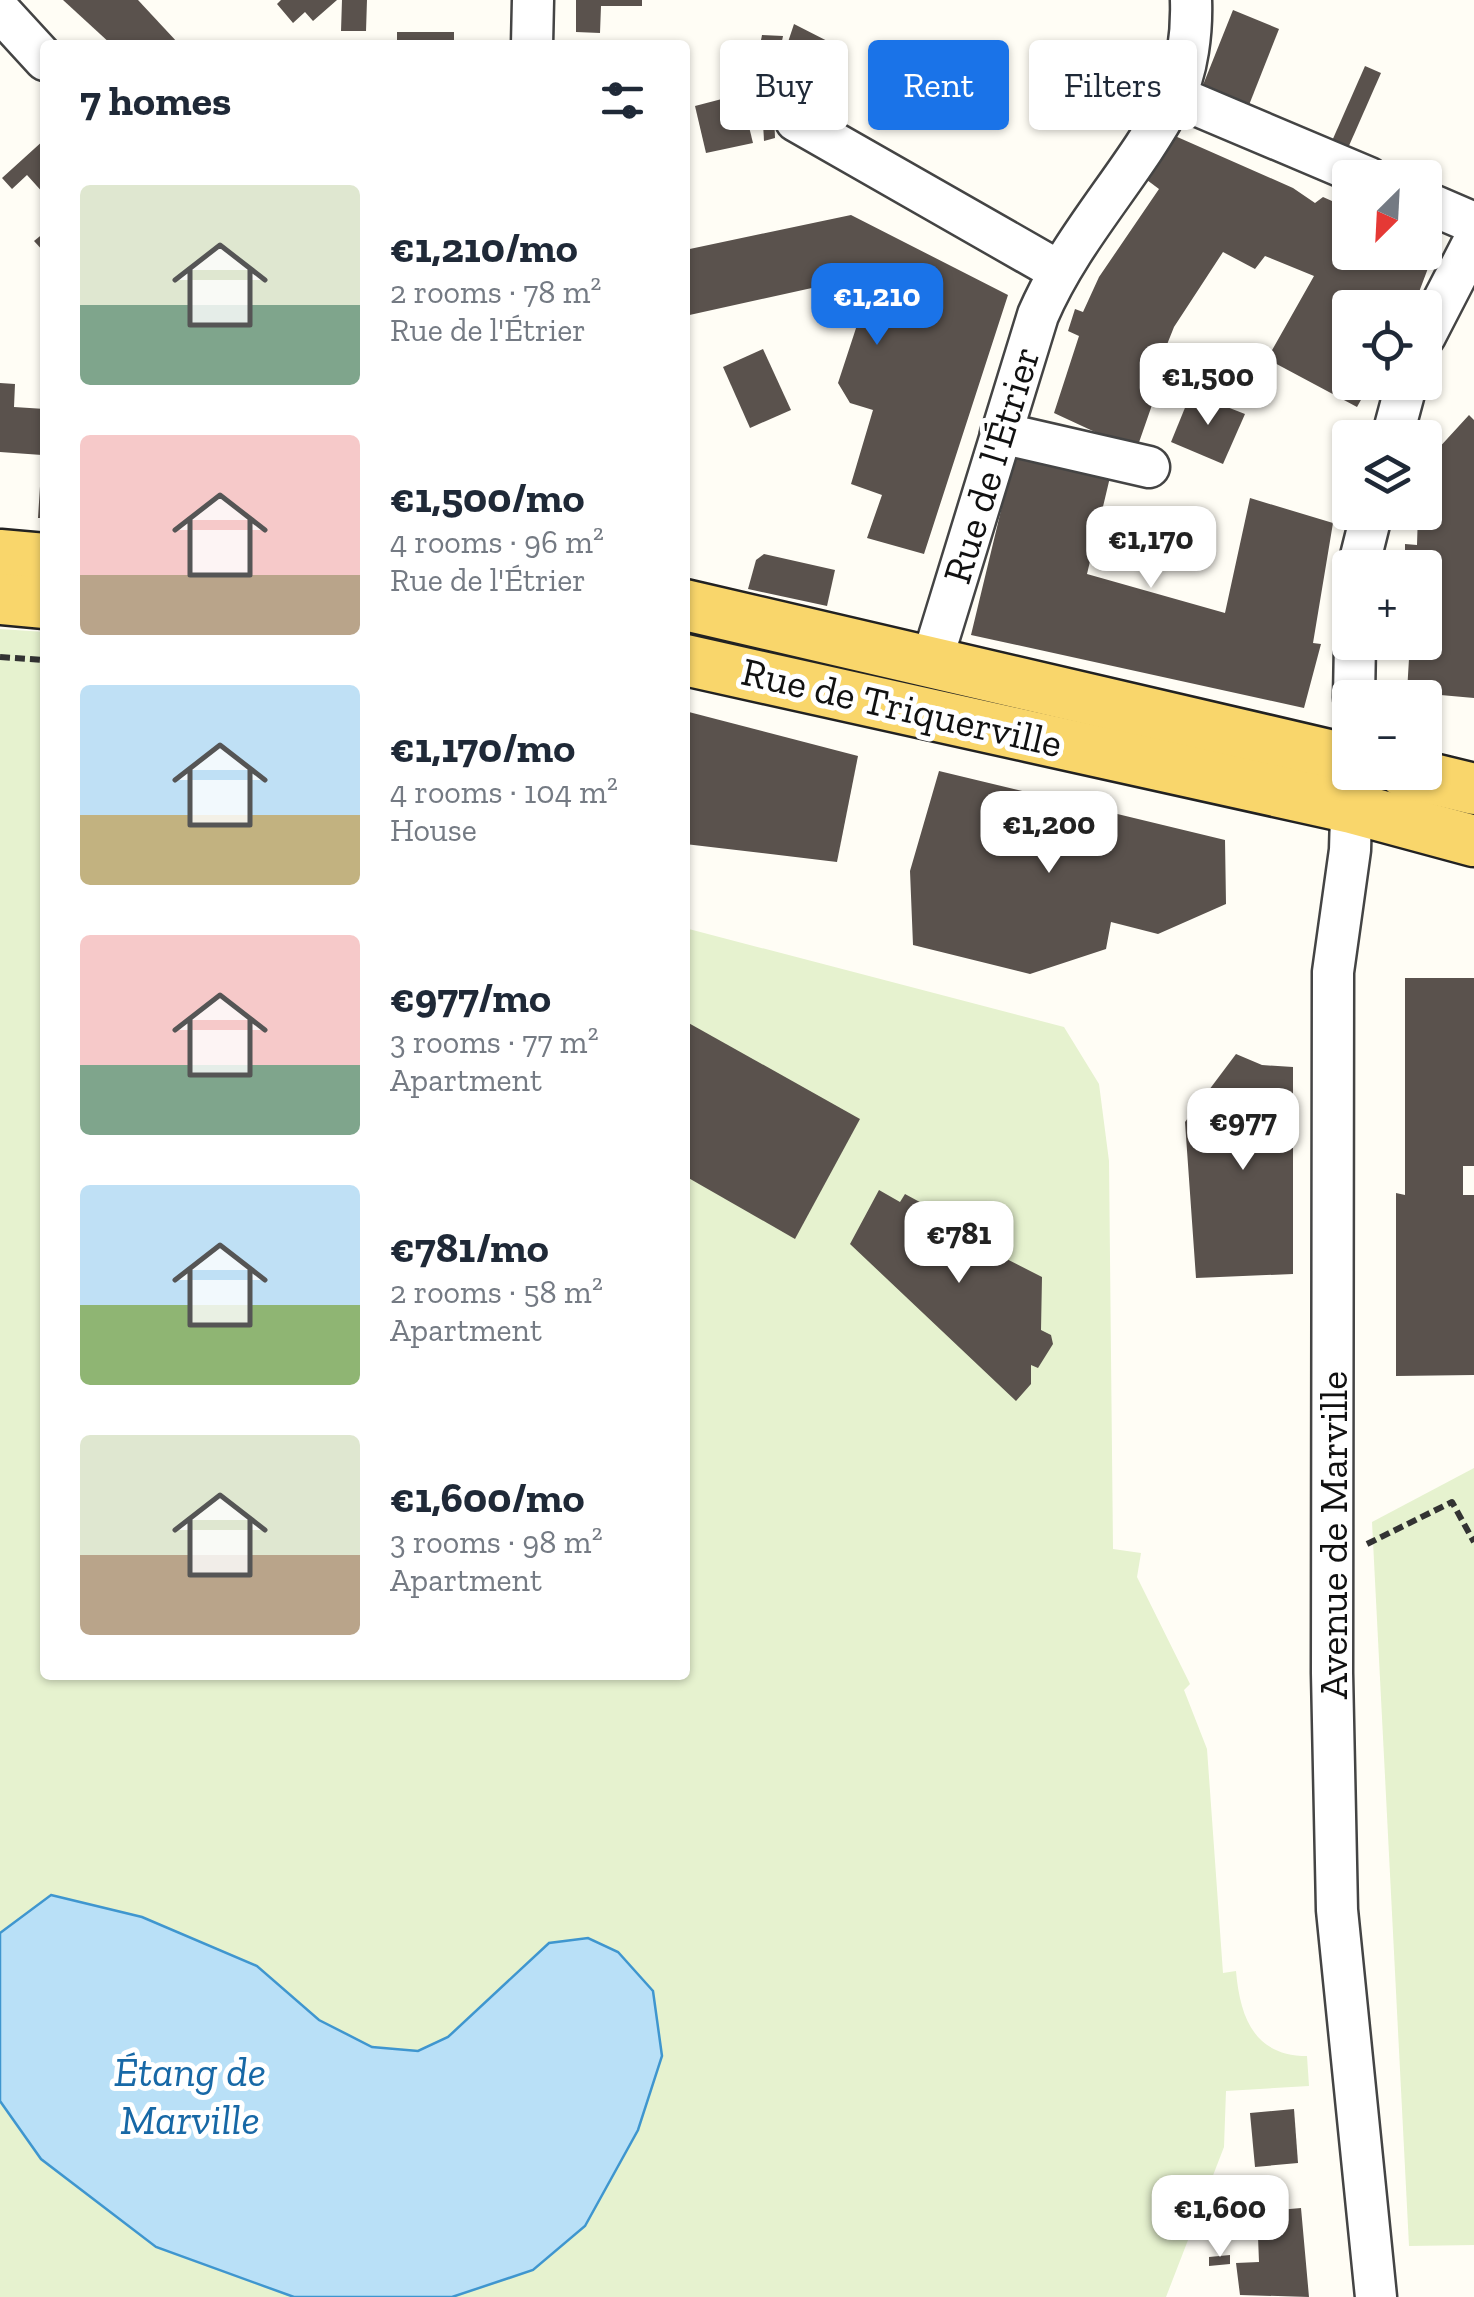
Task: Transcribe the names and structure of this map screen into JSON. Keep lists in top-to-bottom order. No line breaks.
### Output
{"streets":{"main road":["Rue de Triquerville"],"street":["Rue de l'Étrier","Avenue de Marville"]},"crossings":[["Rue de l'Étrier","Rue de Triquerville"]],"water":["Étang de Marville"],"north":"bottom left","page":{"chip":["Buy","Rent","Filters"],"heading":"7 homes","map_buttons":["+","−"],"list":[{"name":"€1,210/mo","note":"2 rooms · 78 m² · Rue de l'Étrier"},{"name":"€1,500/mo","note":"4 rooms · 96 m² · Rue de l'Étrier"},{"name":"€1,170/mo","note":"4 rooms · 104 m² · House"},{"name":"€977/mo","note":"3 rooms · 77 m² · Apartment"},{"name":"€781/mo","note":"2 rooms · 58 m² · Apartment"},{"name":"€1,600/mo","note":"3 rooms · 98 m² · Apartment"}],"price":["€1,210","€1,500","€1,170","€1,200","€977","€781","€1,600"]}}
